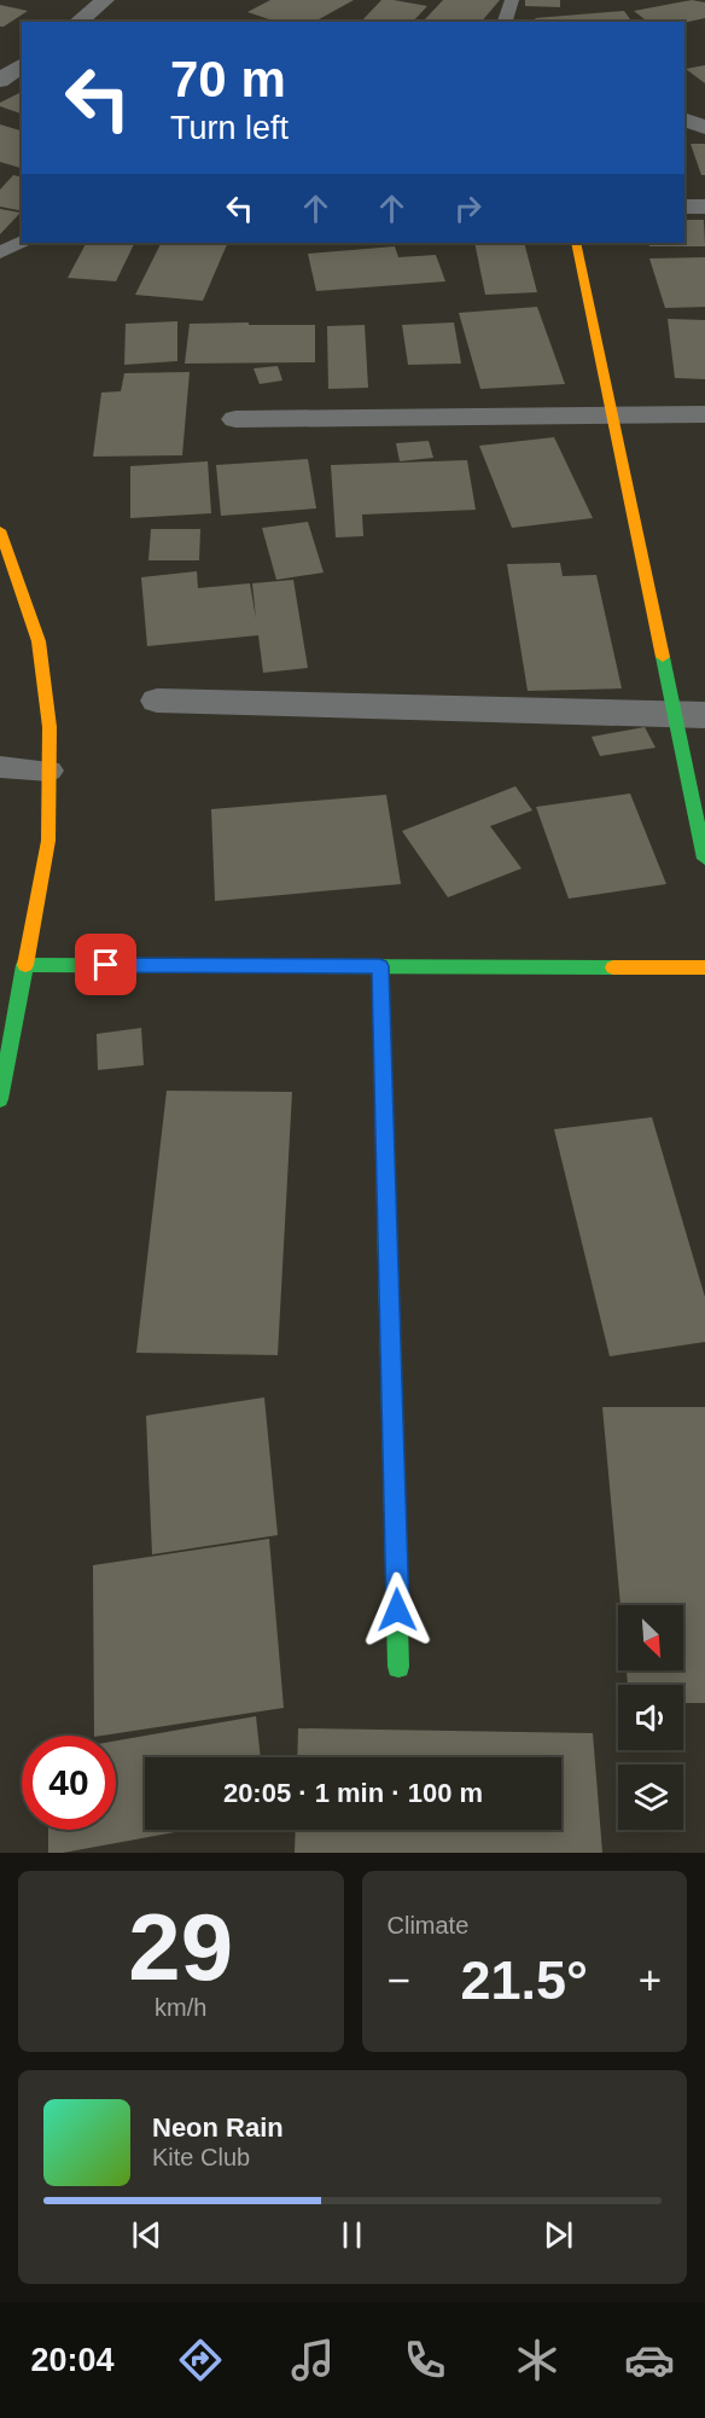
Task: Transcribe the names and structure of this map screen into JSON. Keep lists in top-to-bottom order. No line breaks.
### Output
{"north":"bottom right","page":{"turn":["70 m","Turn left"],"limit":"40","trip":"20:05 · 1 min · 100 m","tile":[["29","km/h"],"Climate"],"heat":["−","21.5°","+"],"song":["Neon Rain","Kite Club"],"tabs":"20:04"}}
